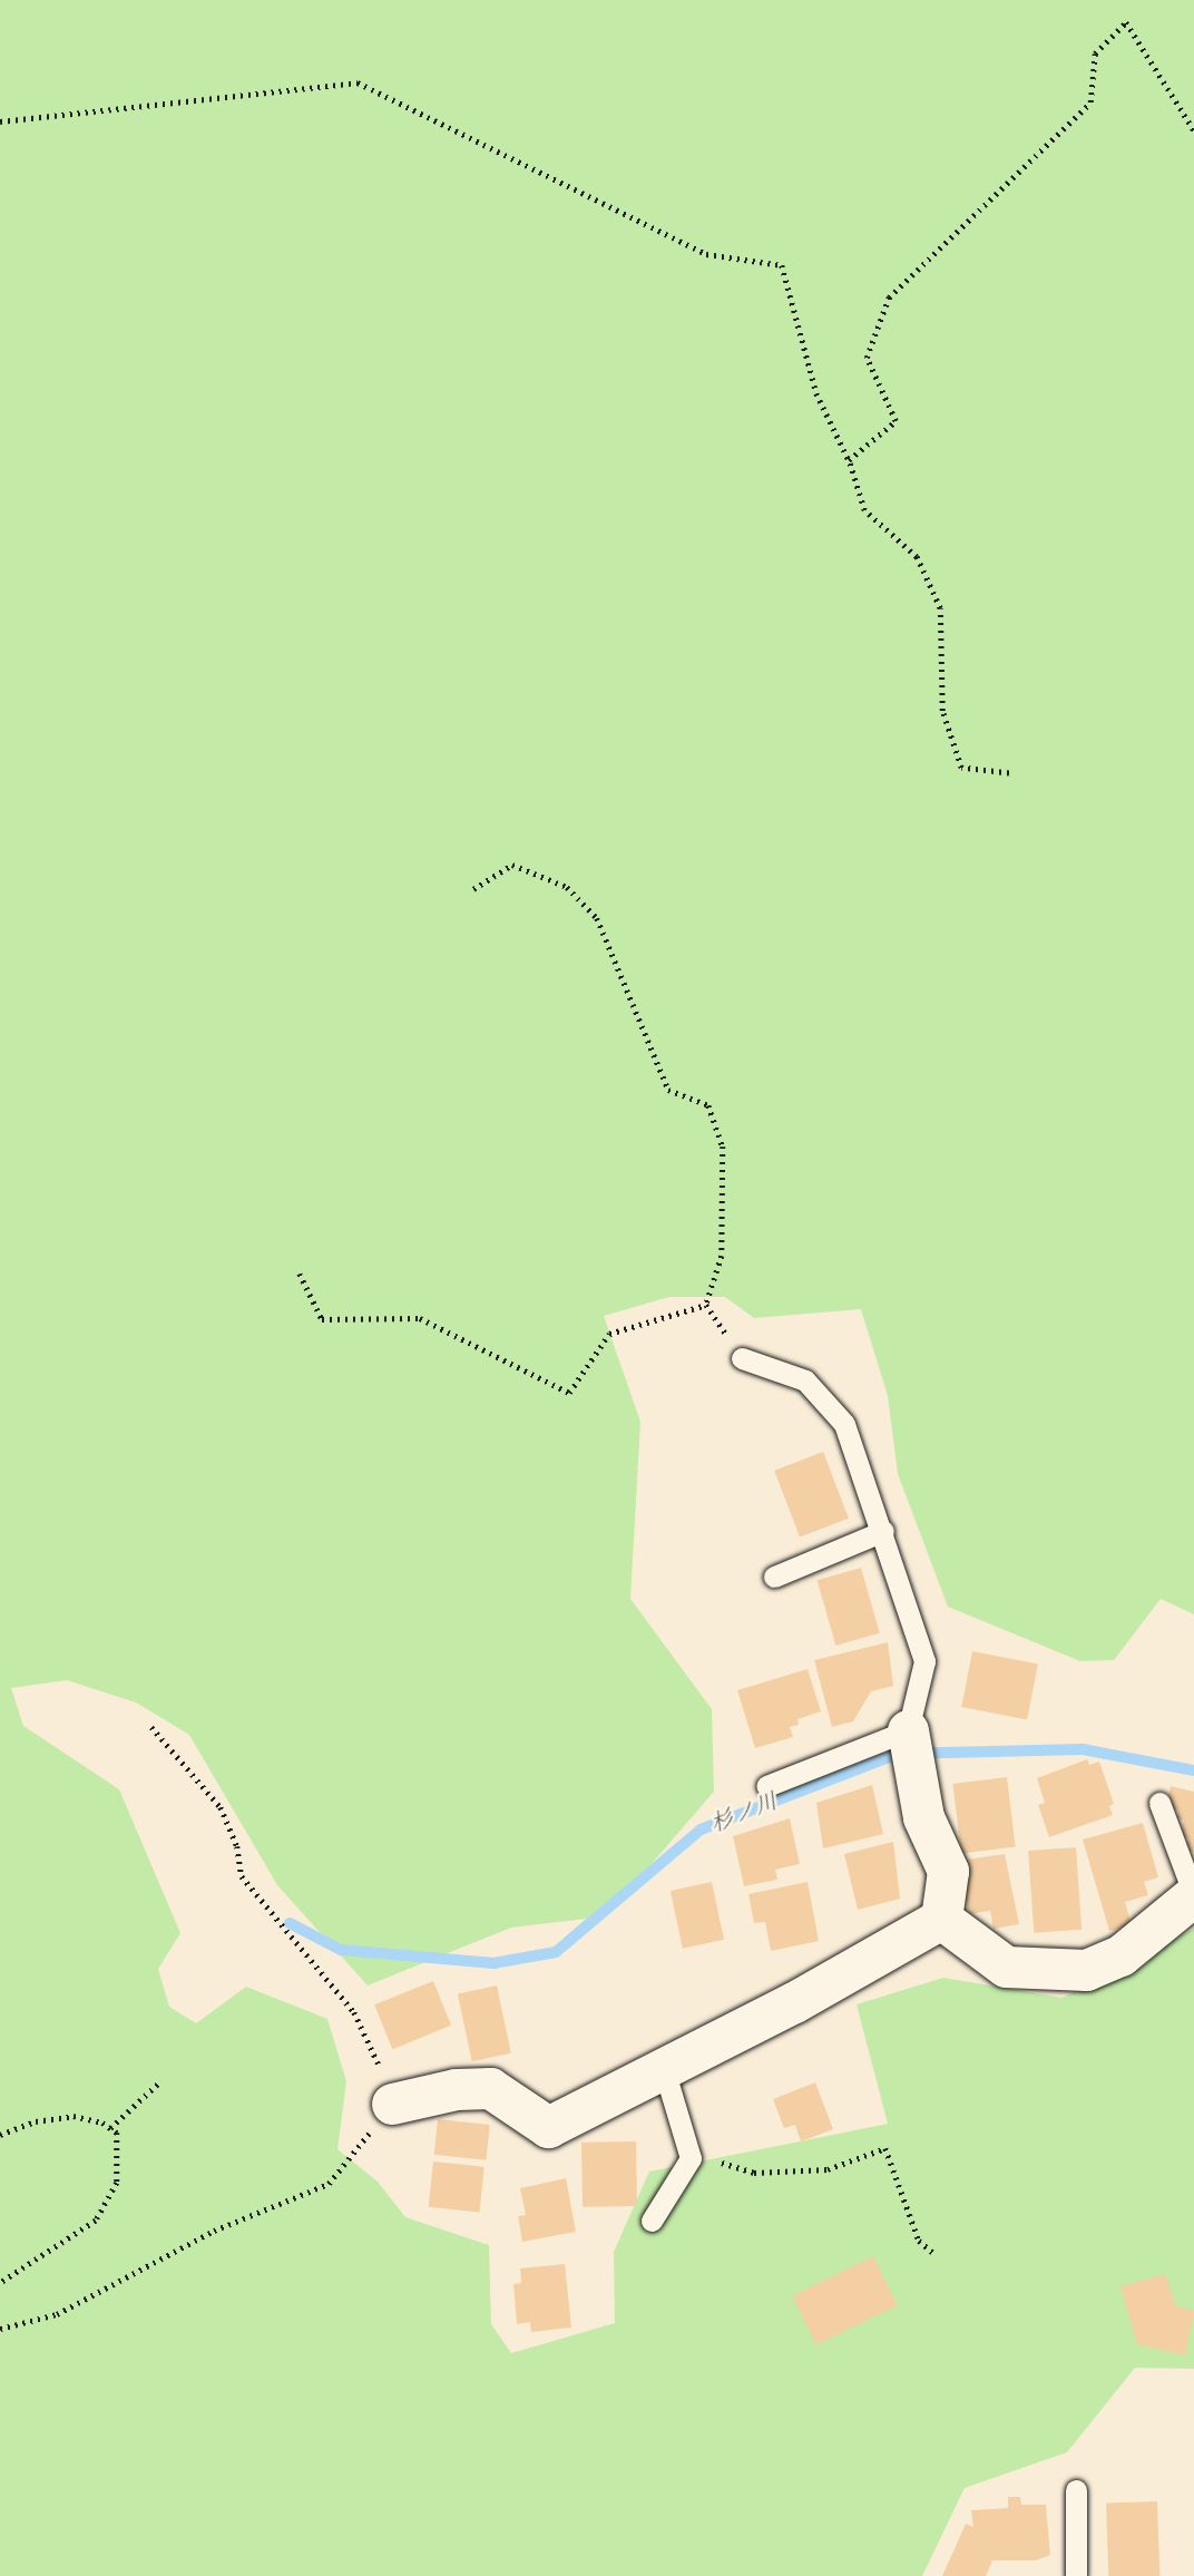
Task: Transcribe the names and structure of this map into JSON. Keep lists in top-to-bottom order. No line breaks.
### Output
{"water":["杉ノ川"]}
